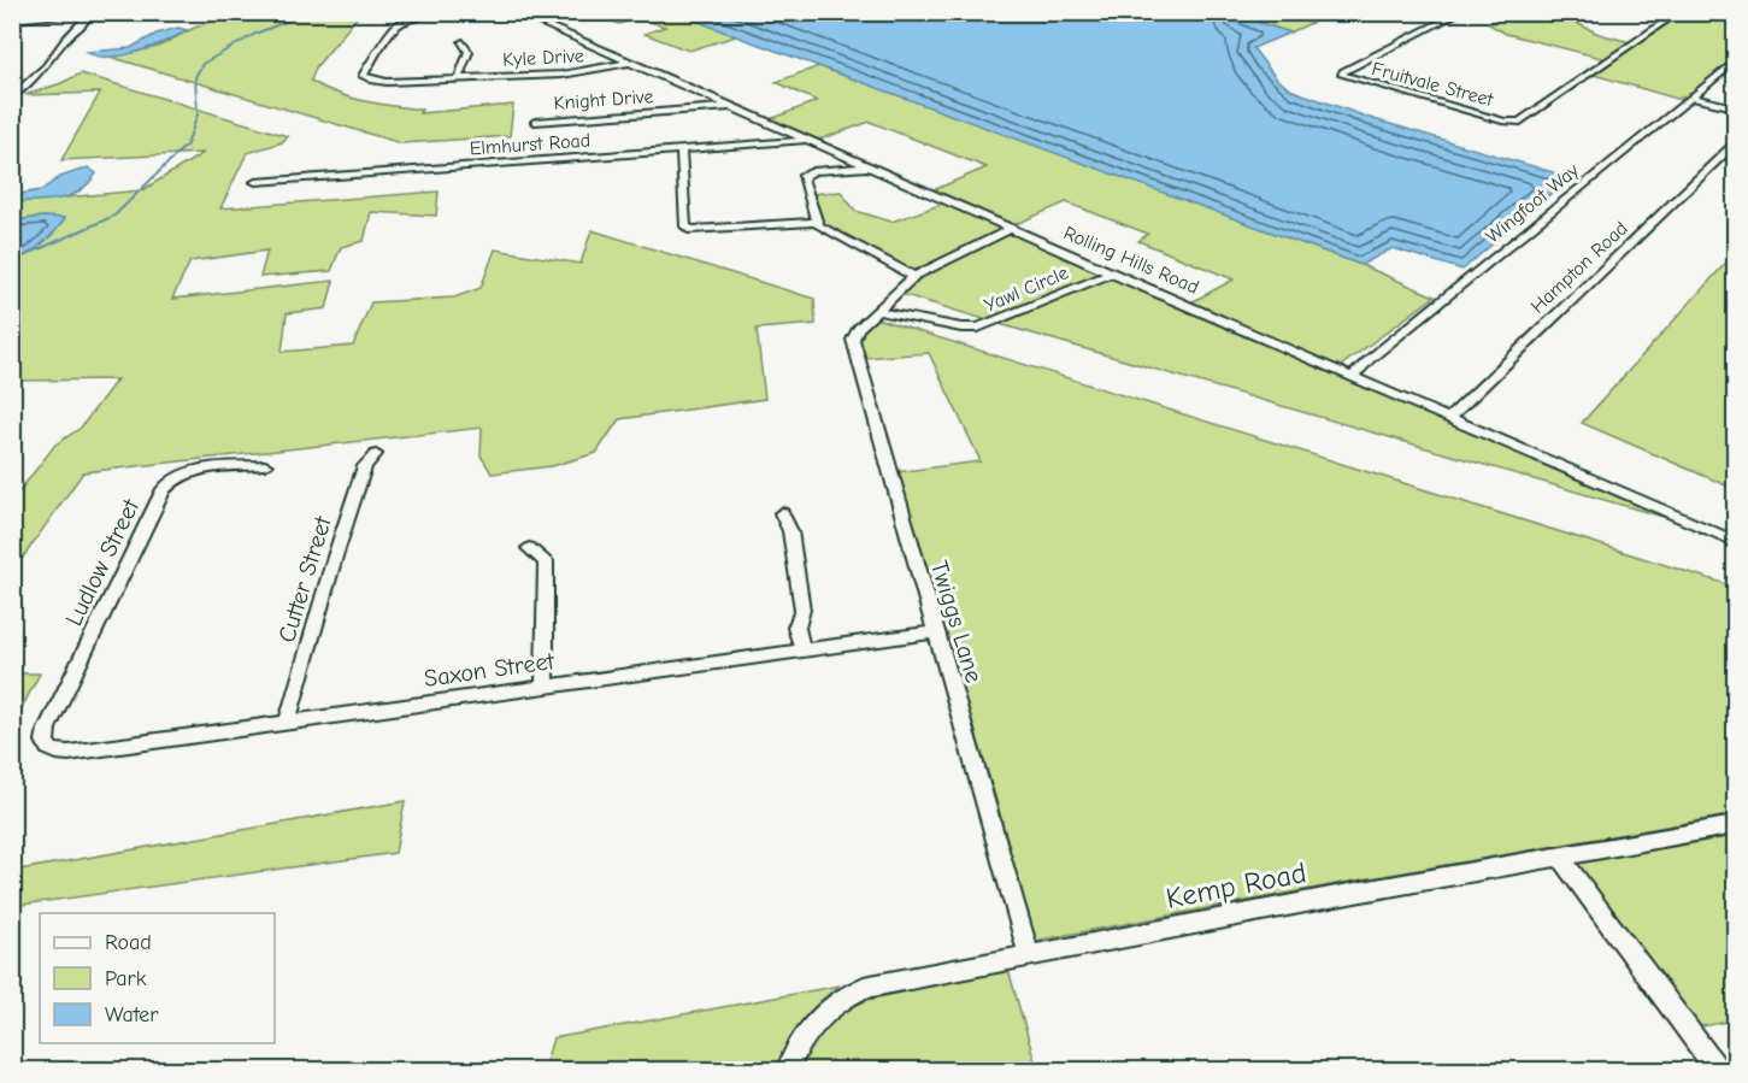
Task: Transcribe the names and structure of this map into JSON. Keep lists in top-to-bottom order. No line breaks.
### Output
{"streets":{"street":["Kyle Drive","Fruitvale Street","Knight Drive","Elmhurst Road","Wingfoot Way","Rolling Hills Road","Hampton Road","Yawl Circle","Ludlow Street","Cutter Street","Twiggs Lane","Saxon Street","Kemp Road"]},"crossings":[["Kyle Drive","Rolling Hills Road"],["Knight Drive","Rolling Hills Road"],["Elmhurst Road","Rolling Hills Road"],["Wingfoot Way","Rolling Hills Road"],["Rolling Hills Road","Hampton Road"],["Rolling Hills Road","Yawl Circle"],["Yawl Circle","Twiggs Lane"],["Ludlow Street","Saxon Street"],["Cutter Street","Saxon Street"],["Twiggs Lane","Saxon Street"],["Twiggs Lane","Kemp Road"]],"legend":["Road","Park","Water"]}
